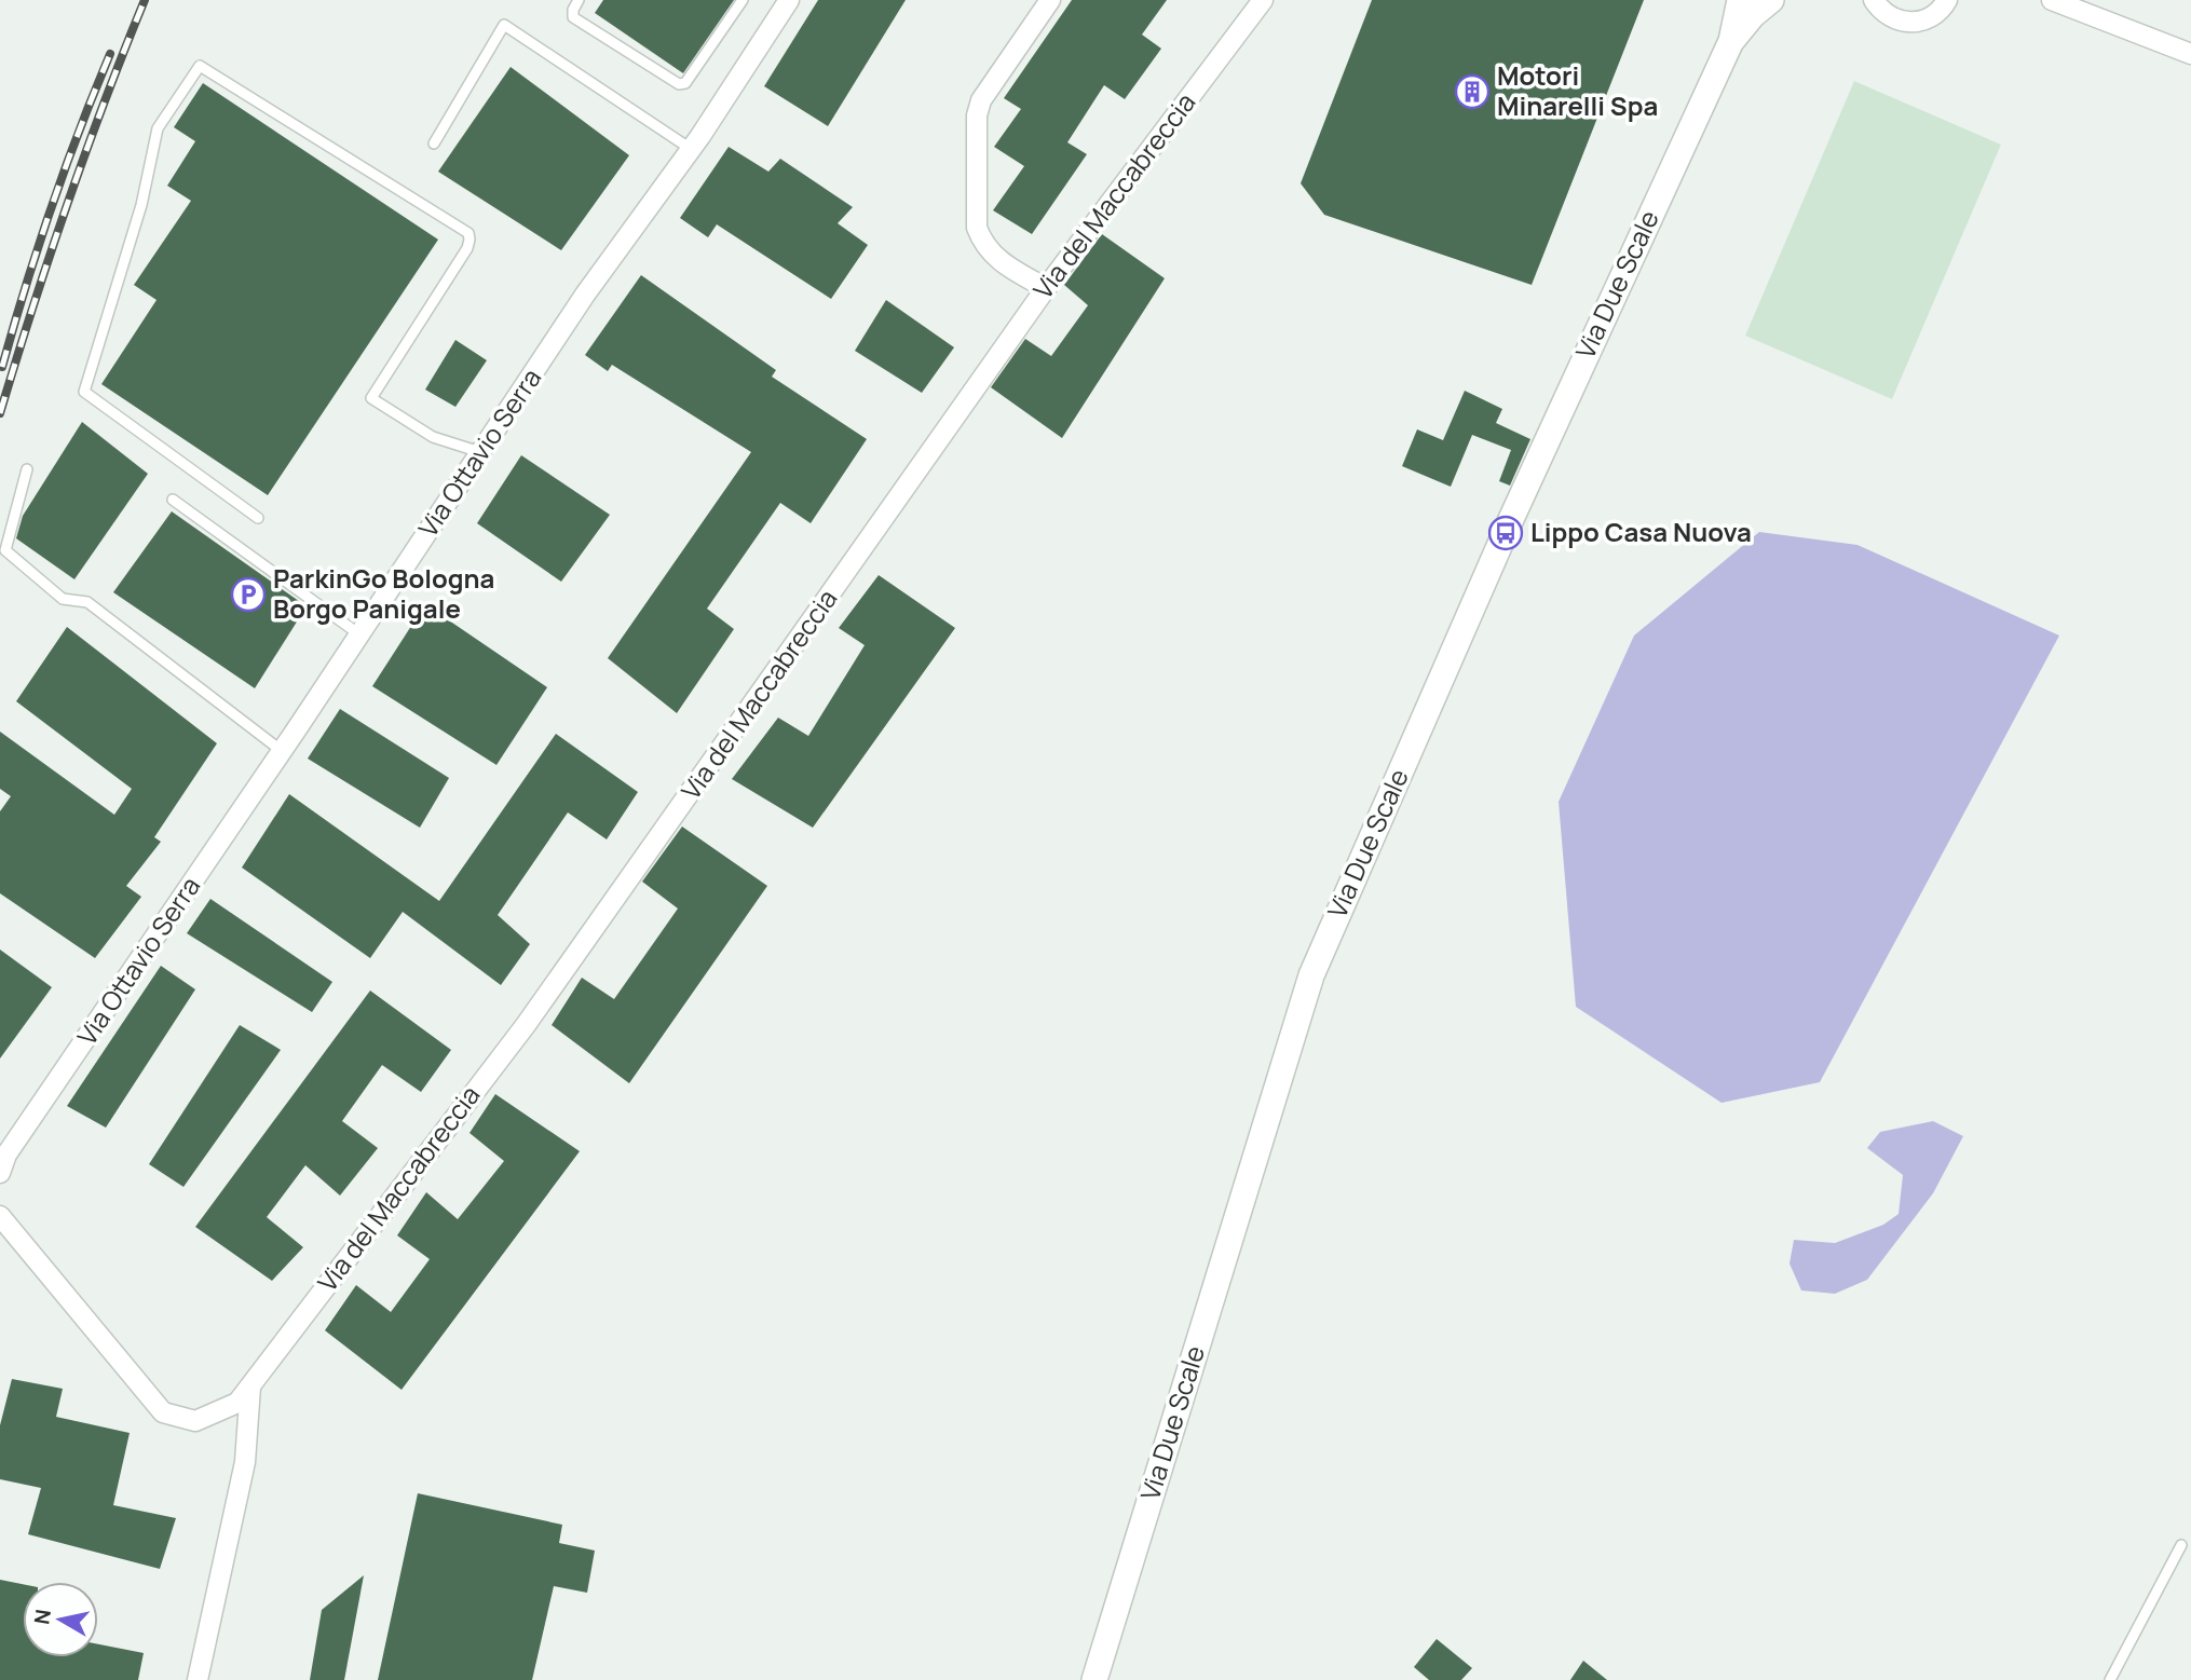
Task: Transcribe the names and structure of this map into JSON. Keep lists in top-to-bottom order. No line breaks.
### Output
{"streets":{"street":["Via del Maccabreccia","Via Due Scale","Via Ottavio Serra"]},"places":{"building":["Motori Minarelli Spa"],"bus stop":["Lippo Casa Nuova"],"parking":["ParkinGo Bologna Borgo Panigale"]},"north":"left"}
